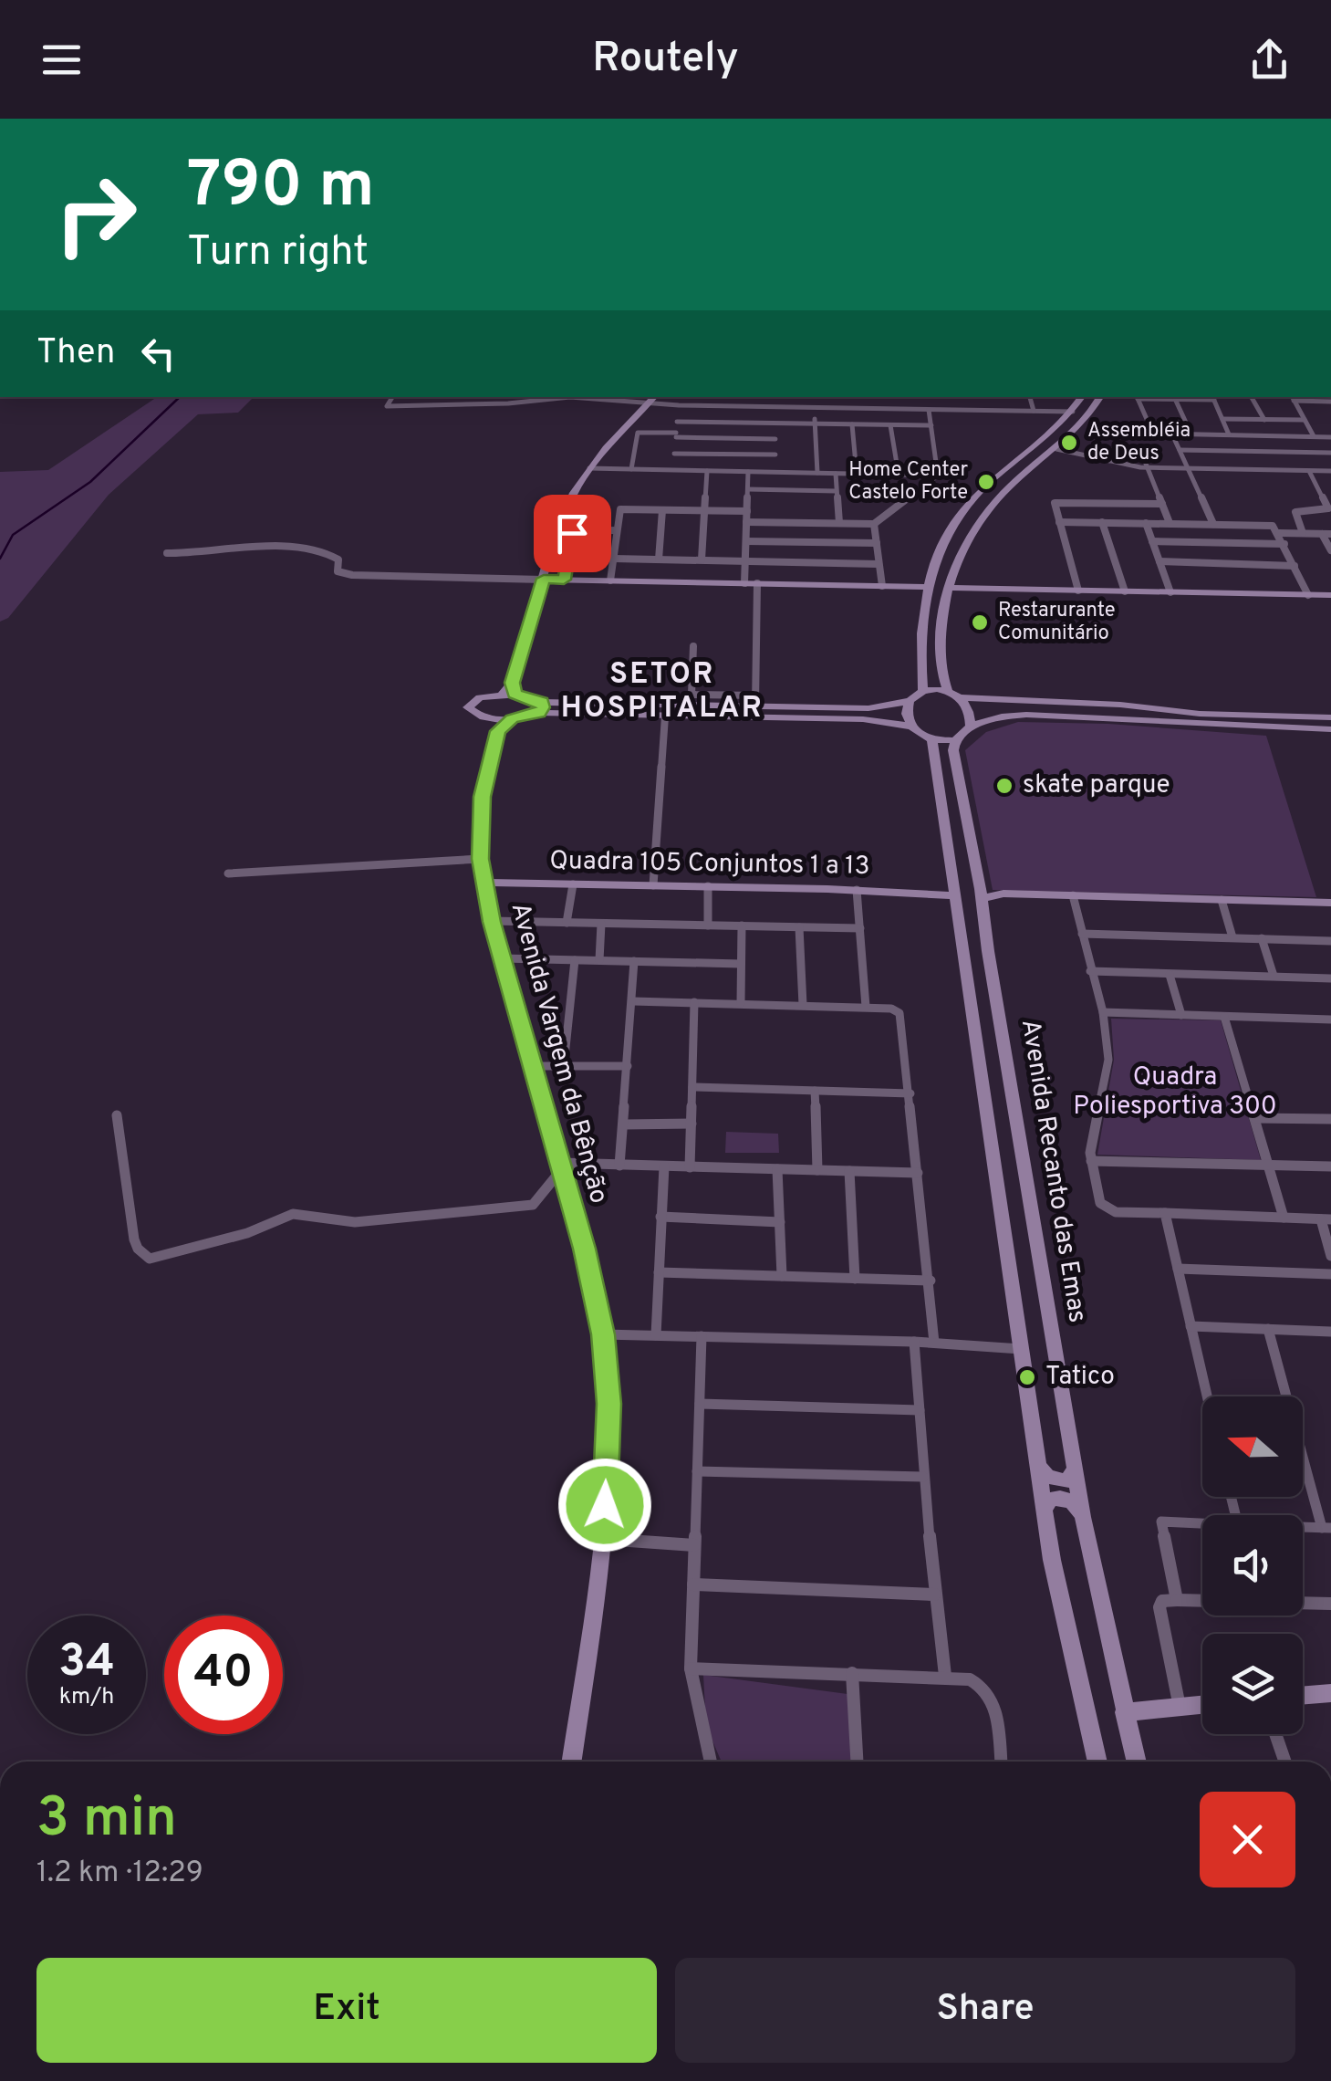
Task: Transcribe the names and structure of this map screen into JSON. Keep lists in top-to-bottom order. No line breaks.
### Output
{"streets":{"main road":["Quadra 105 Conjuntos 1 a 13","Avenida Vargem da Bênção","Avenida Recanto das Emas"]},"crossings":[["Quadra 105 Conjuntos 1 a 13","Avenida Vargem da Bênção"]],"districts":["SETOR HOSPITALAR"],"parks":["Quadra Poliesportiva 300"],"places":["Assembléia de Deus","Home Center Castelo Forte","Restarurante Comunitário","skate parque","Tatico"],"north":"left","page":{"header":"Routely","turn":["790 m","Turn right"],"then":"Then","speed":"34 km/h","limit":"40","heading":["3 min","1.2 km · 12:29"],"buttons":["Exit","Share"]}}
